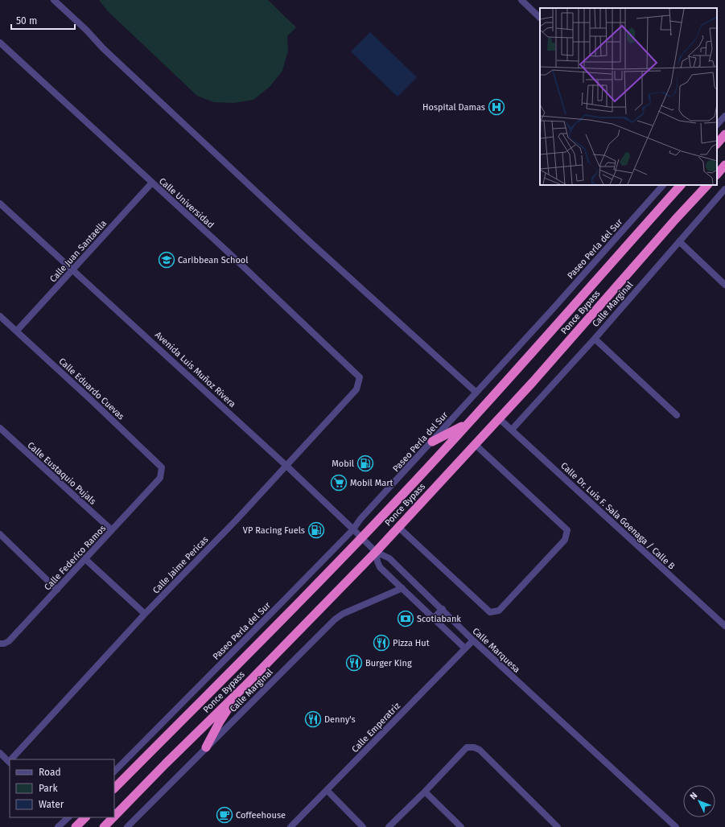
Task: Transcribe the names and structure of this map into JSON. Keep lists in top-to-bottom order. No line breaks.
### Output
{"streets":{"highway":["Ponce Bypass"],"street":["Calle Universidad","Paseo Perla del Sur","Calle Juan Santaella","Calle Marginal","Avenida Luis Muñoz Rivera","Calle Eduardo Cuevas","Calle Eustaquio Pujals","Calle Dr. Luis F. Sala Goenaga / Calle B","Calle Federico Ramos","Calle Jaime Pericas","Calle Marquesa","Calle Emperatriz"]},"crossings":[["Calle Universidad","Calle Juan Santaella"],["Calle Universidad","Calle Jaime Pericas"],["Paseo Perla del Sur","Avenida Luis Muñoz Rivera"],["Calle Juan Santaella","Avenida Luis Muñoz Rivera"],["Calle Juan Santaella","Calle Eduardo Cuevas"],["Calle Marginal","Calle Dr. Luis F. Sala Goenaga / Calle B"],["Ponce Bypass","Avenida Luis Muñoz Rivera"],["Ponce Bypass","Calle Dr. Luis F. Sala Goenaga / Calle B"],["Ponce Bypass","Calle Marquesa"],["Avenida Luis Muñoz Rivera","Calle Jaime Pericas"],["Avenida Luis Muñoz Rivera","Calle Marquesa"],["Calle Eduardo Cuevas","Calle Federico Ramos"],["Calle Eustaquio Pujals","Calle Federico Ramos"],["Calle Marquesa","Calle Emperatriz"]],"places":{"hospital":["Hospital Damas"],"school or university":["Caribbean School"],"fuel station":["Mobil","VP Racing Fuels"],"supermarket":["Mobil Mart"],"bank":["Scotiabank"],"restaurant":["Pizza Hut","Burger King","Denny's"],"cafe":["Coffeehouse"]},"legend":["Road","Park","Water"],"scale_bar":"50 m","north":"top left"}
